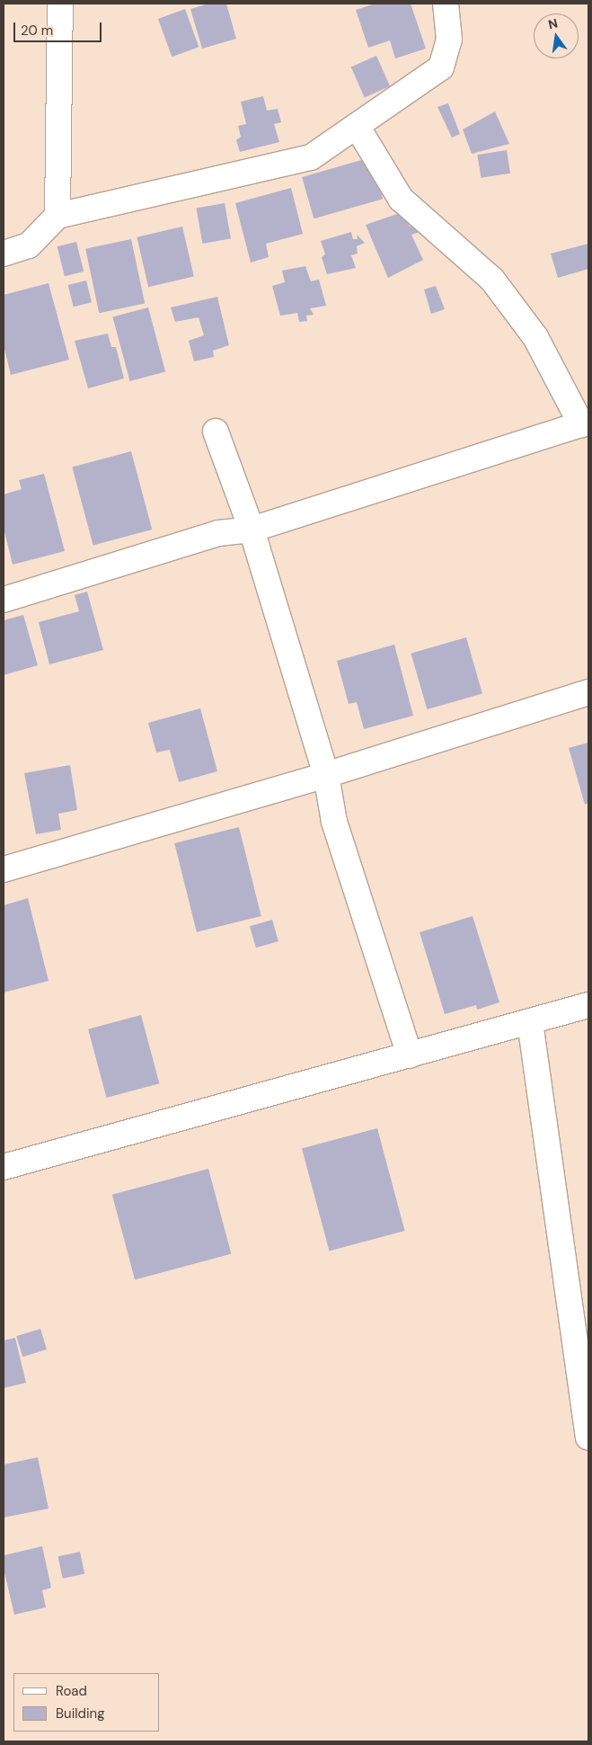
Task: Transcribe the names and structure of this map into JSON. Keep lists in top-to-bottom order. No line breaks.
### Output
{"legend":["Road","Building"],"scale_bar":"20 m","north":"top"}
